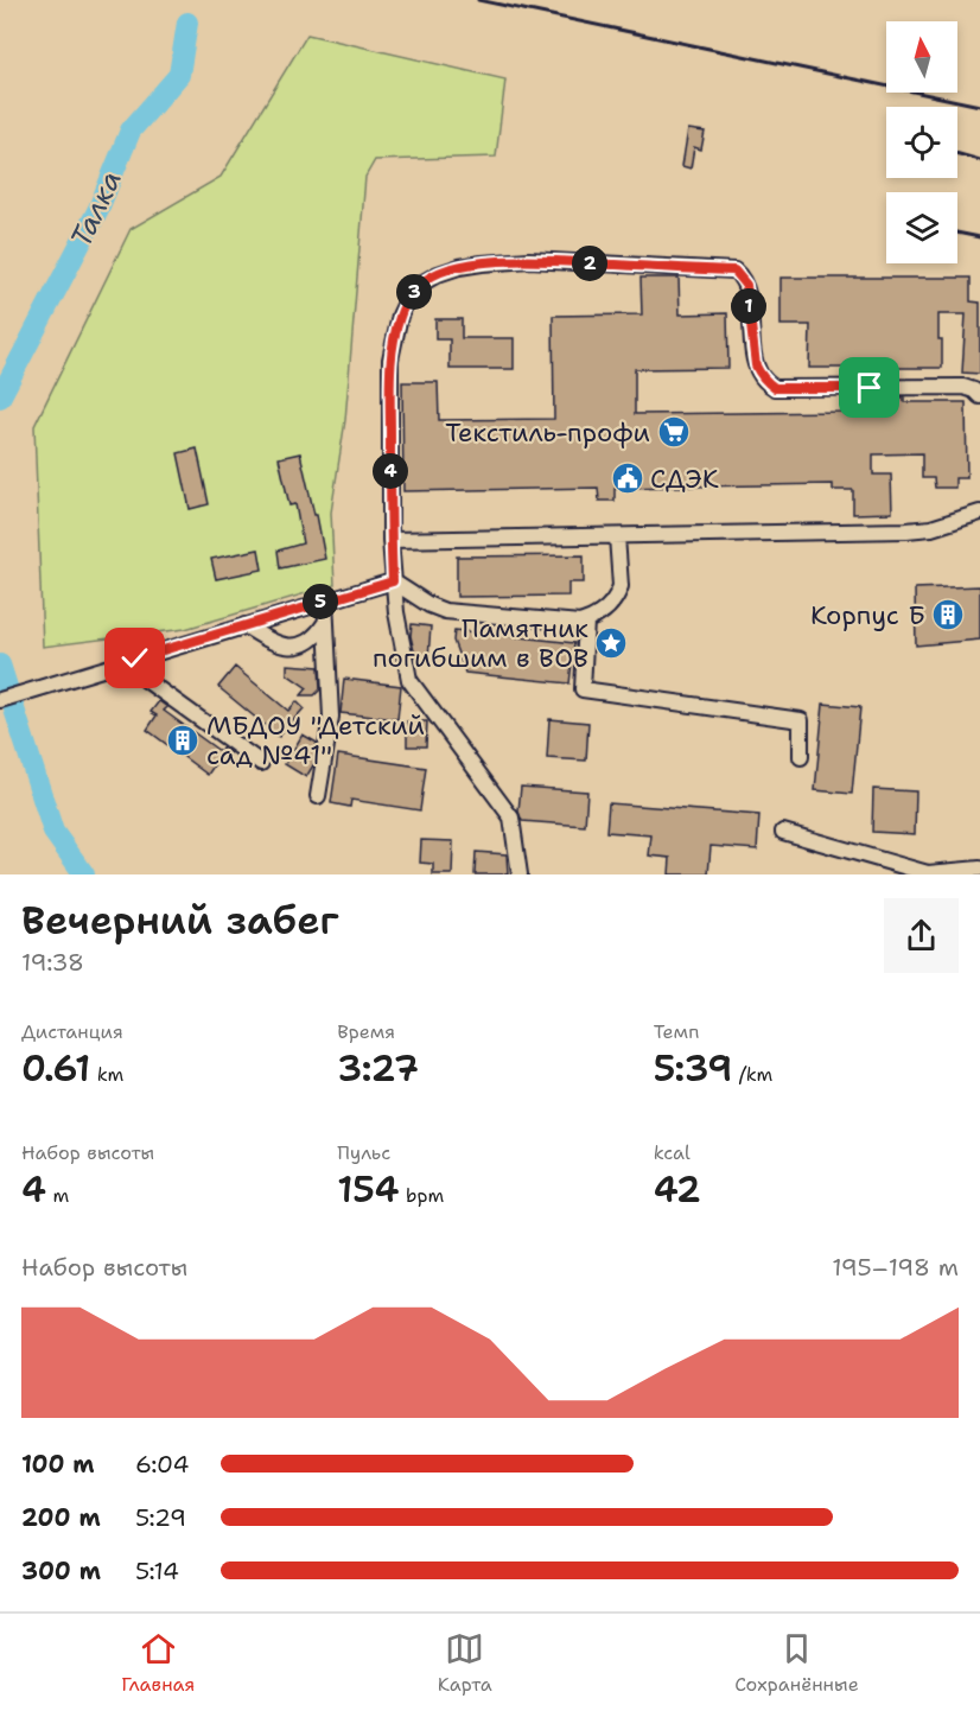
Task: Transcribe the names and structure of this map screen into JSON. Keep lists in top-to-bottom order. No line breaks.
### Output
{"water":["Талка"],"places":{"supermarket":["Текстиль-профи"],"public building":["СДЭК"],"building":["Корпус Б","МБДОУ \"Детский сад №41\""],"place":["Памятник погибшим в ВОВ"]},"north":"top","page":{"pins":["2","3","1","4","5"],"heading":["Вечерний забег","19:38"],"stats":[["Дистанция","0.61 km"],["Время","3:27"],["Темп","5:39 /km"],["Набор высоты","4 m"],["Пульс","154 bpm"],["kcal","42"]],"chart":["Набор высоты","195–198 m"],"list":[{"name":"100 m","note":"6:04"},{"name":"200 m","note":"5:29"},{"name":"300 m","note":"5:14"}],"tabs":["Главная","Карта","Сохранённые"]}}
